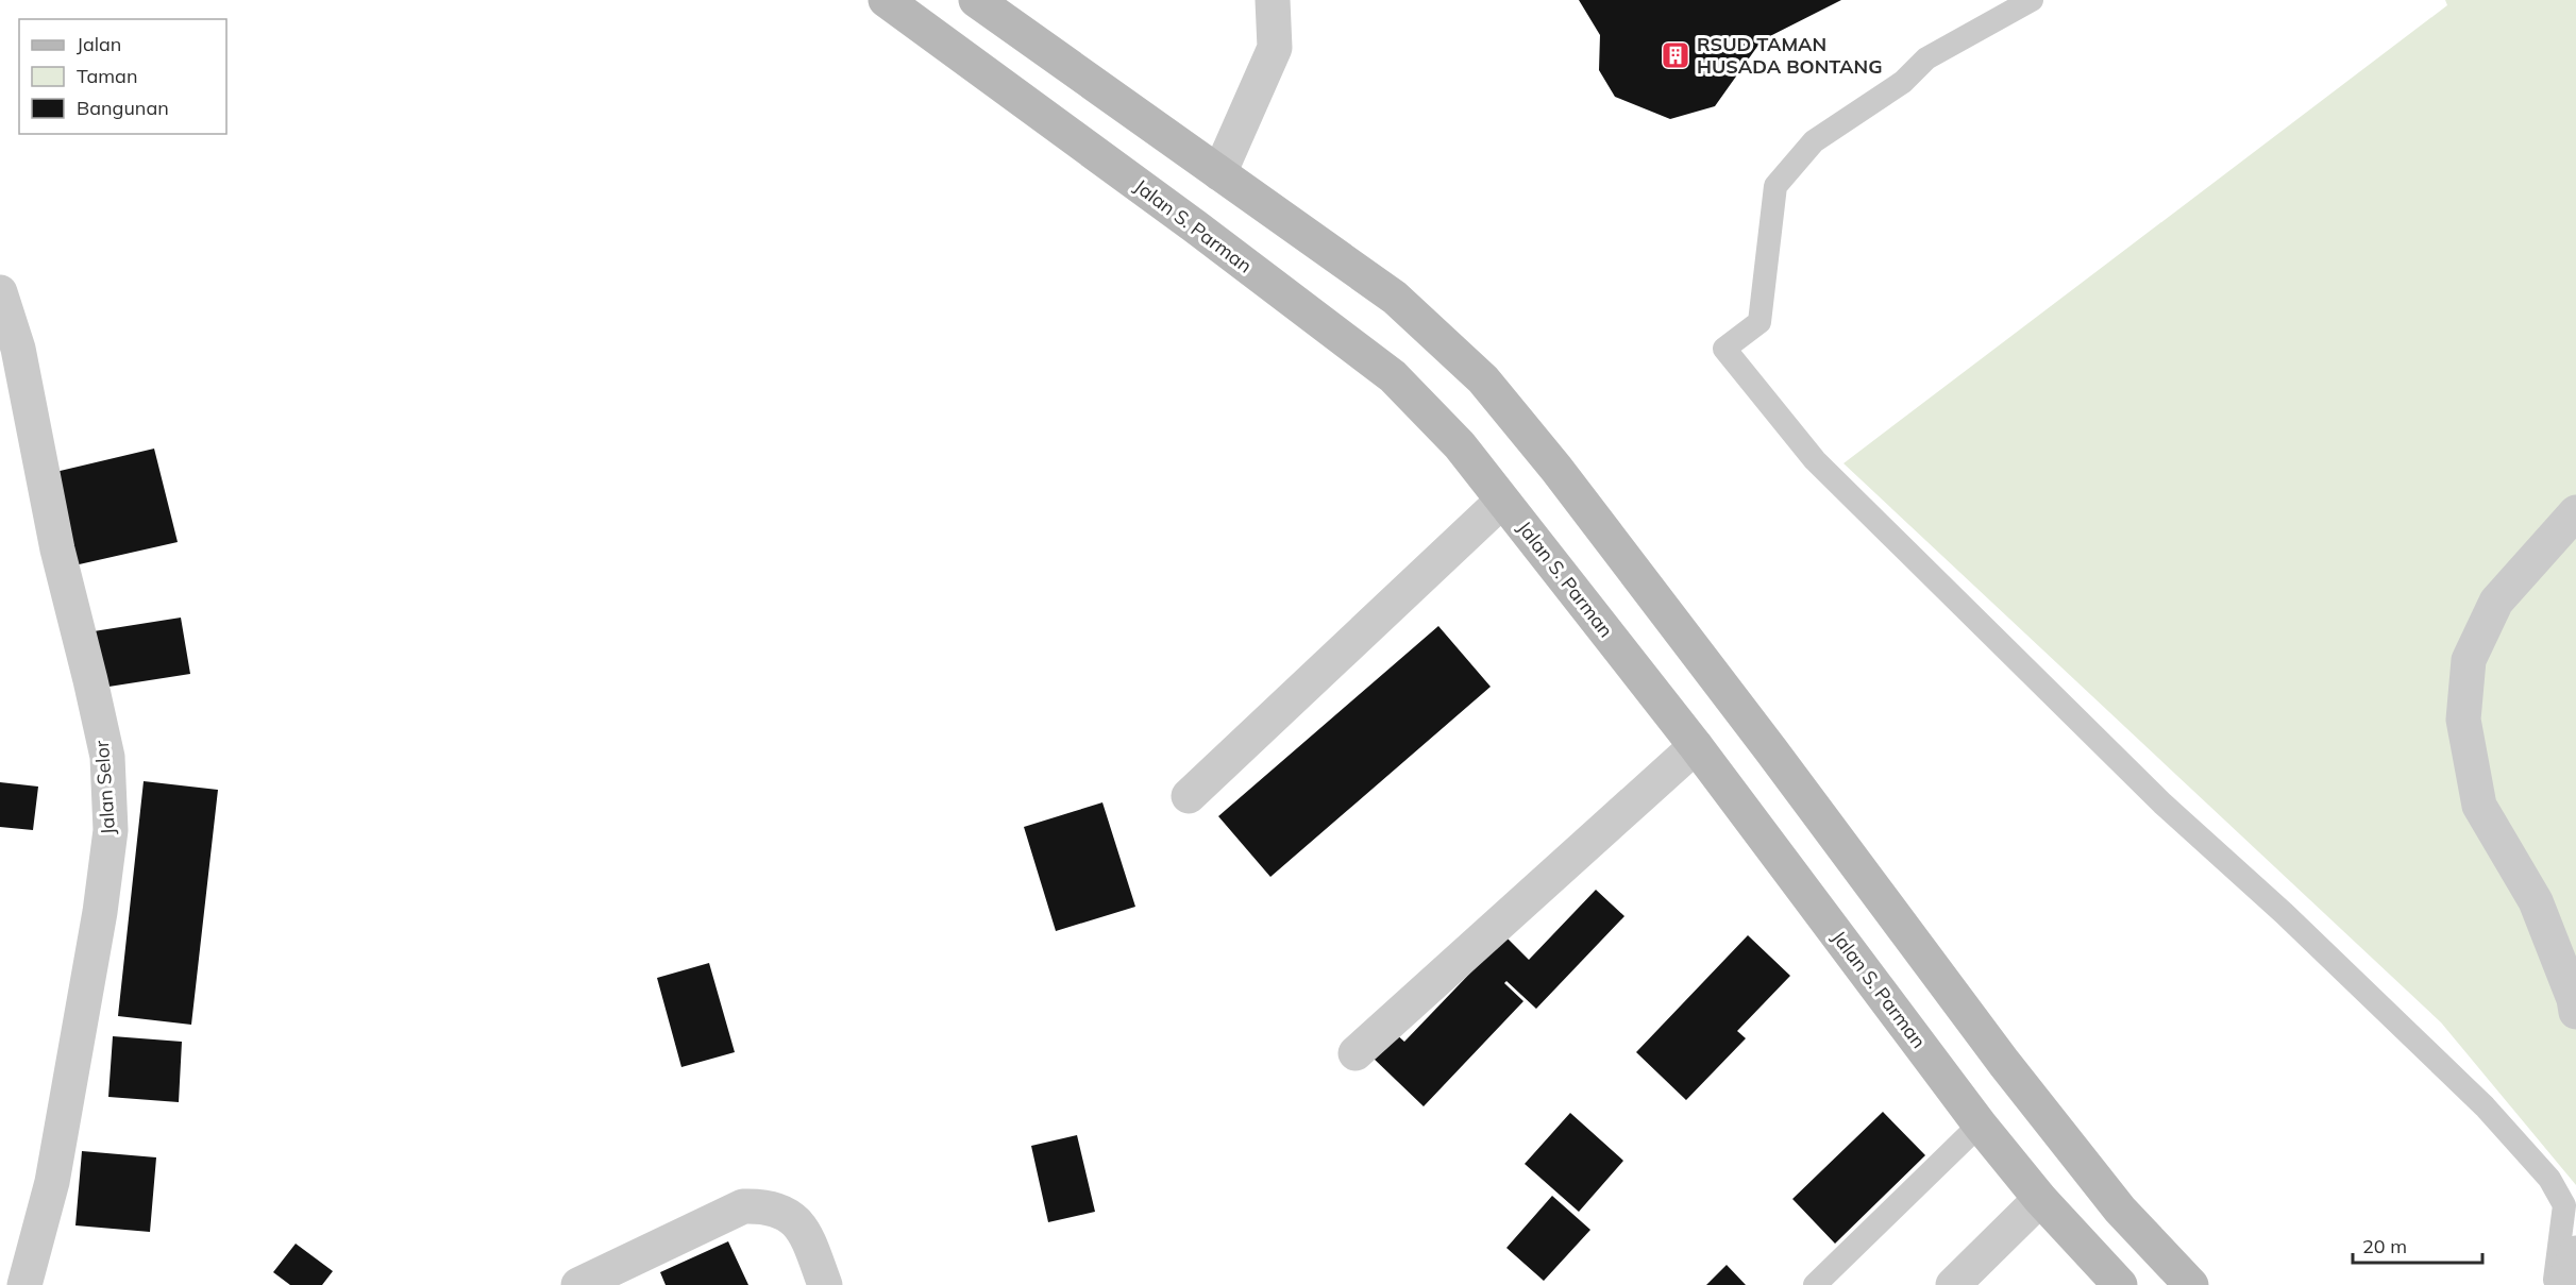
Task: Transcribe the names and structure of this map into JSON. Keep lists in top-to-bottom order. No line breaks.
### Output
{"streets":{"main road":["Jalan S. Parman"],"street":["Jalan Selor"]},"places":{"building":["RSUD TAMAN HUSADA BONTANG"]},"legend":["Jalan","Taman","Bangunan"],"scale_bar":"20 m"}
